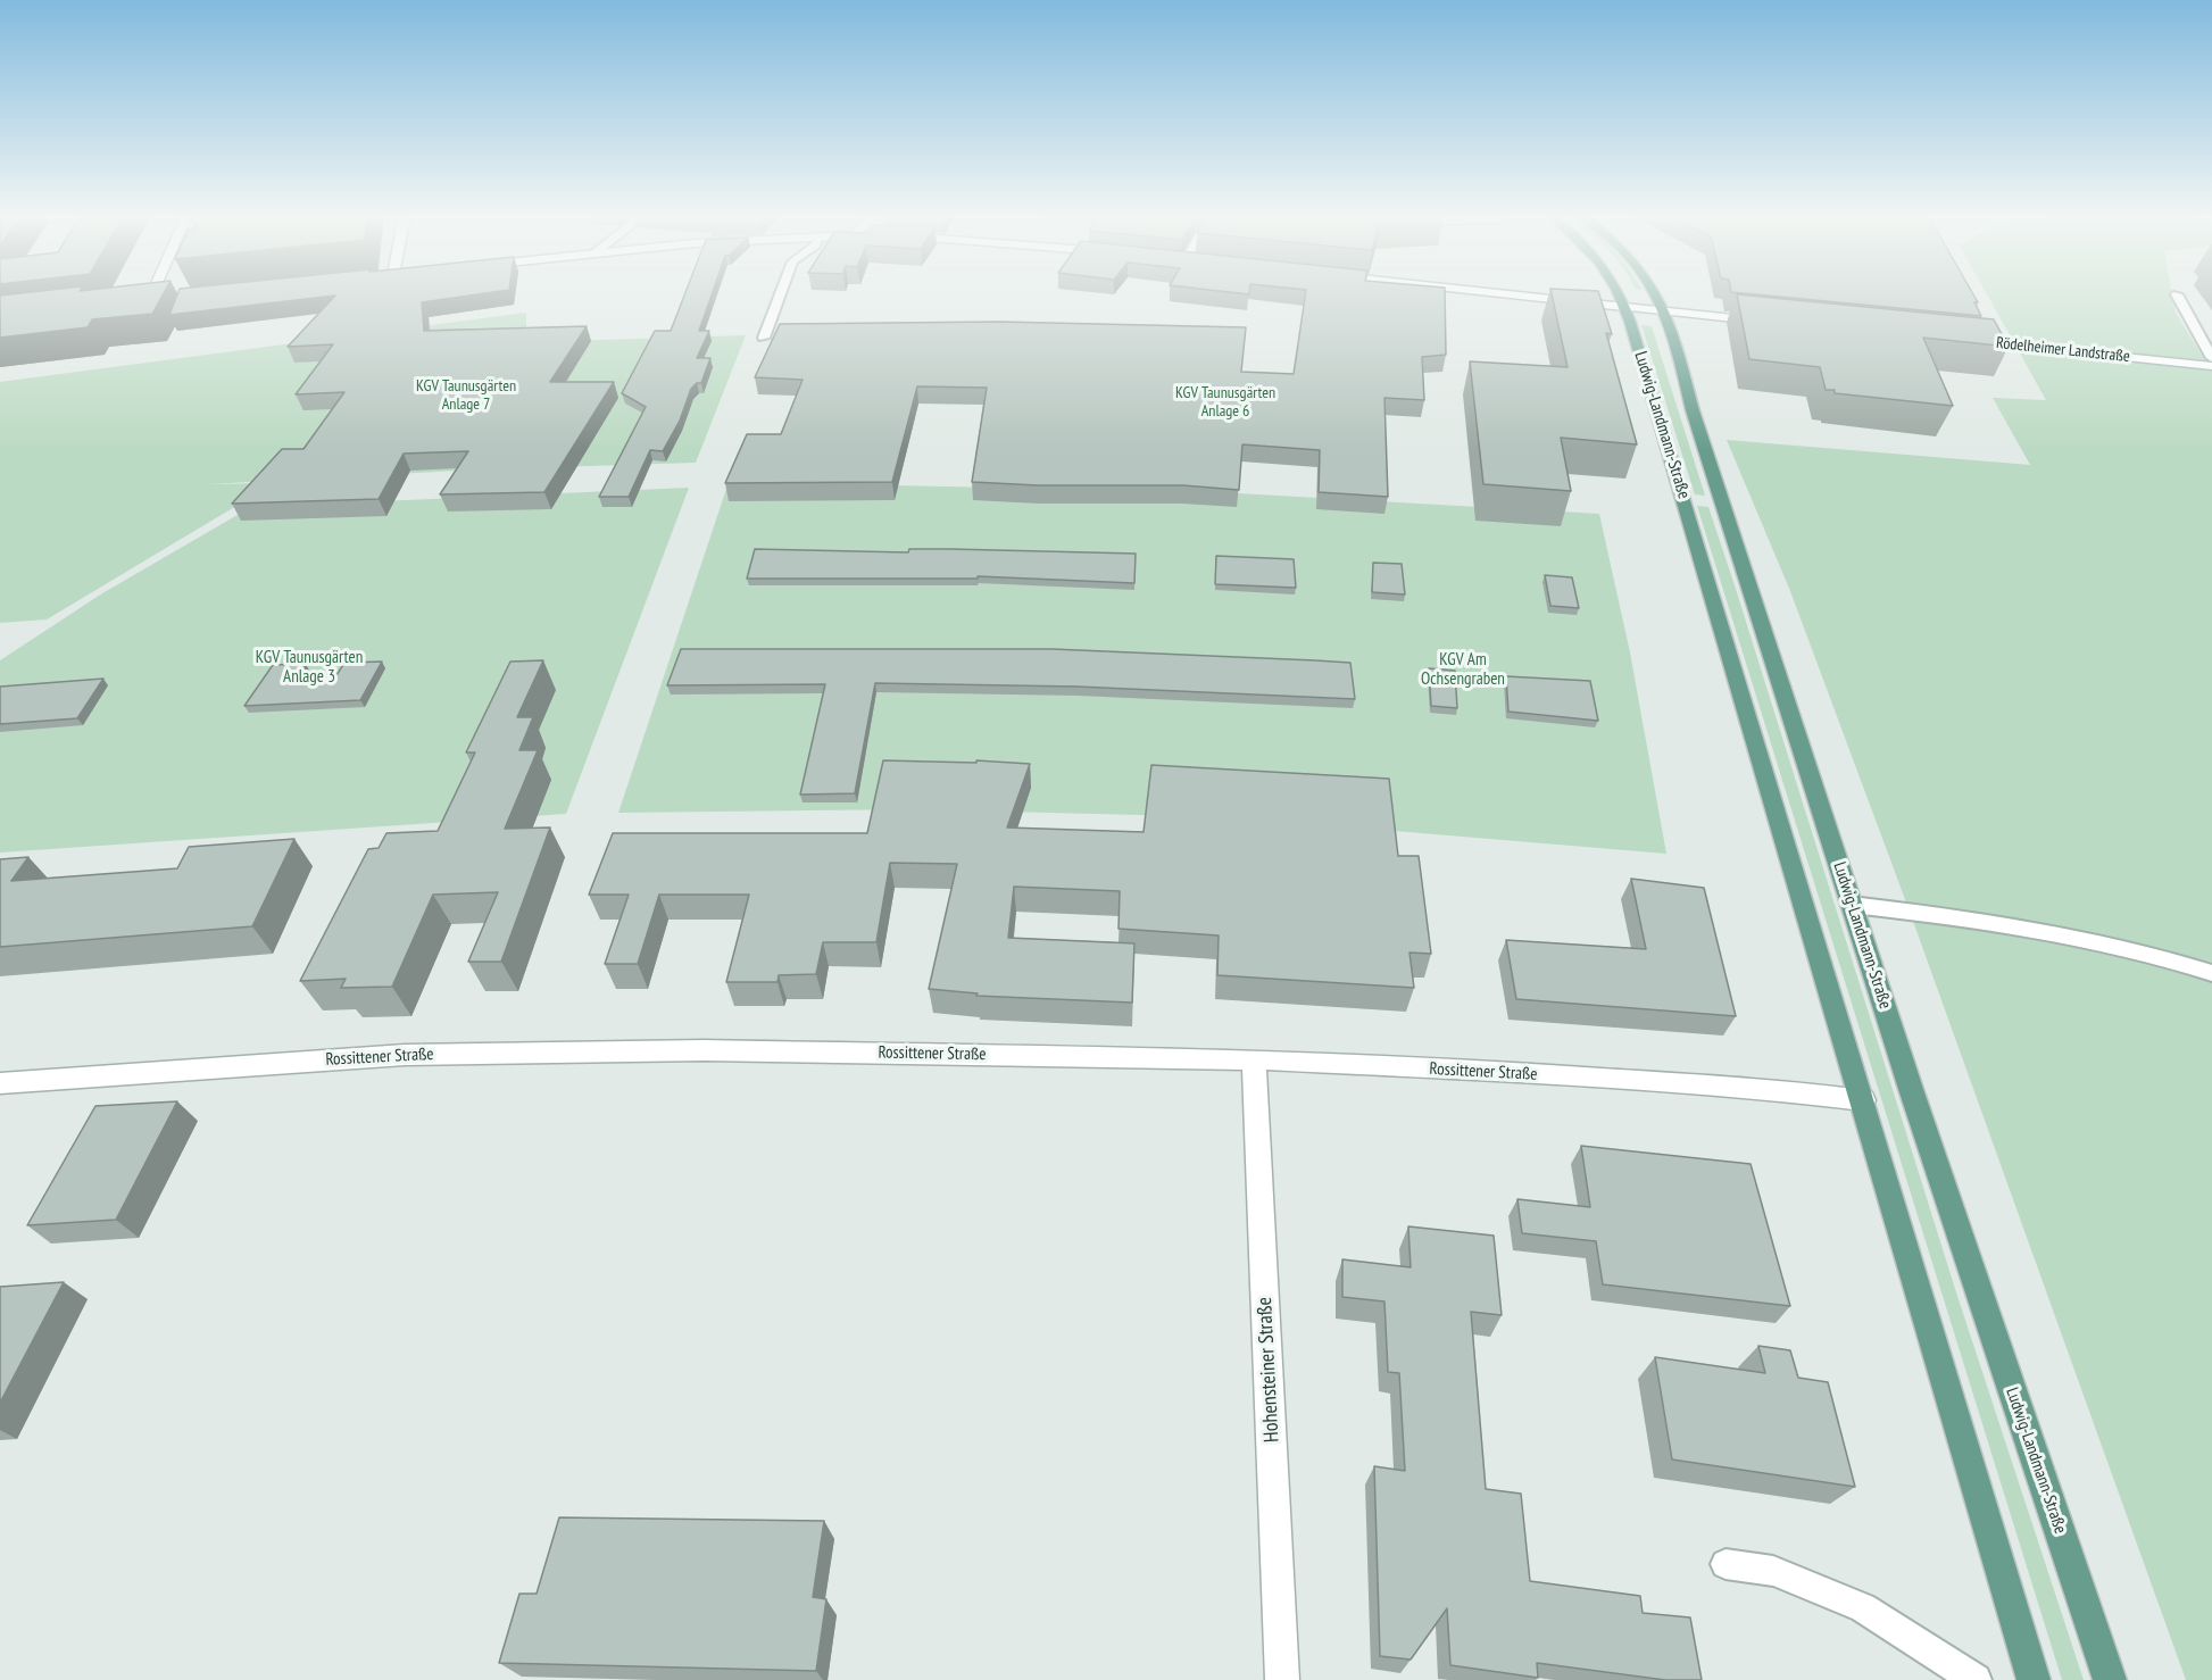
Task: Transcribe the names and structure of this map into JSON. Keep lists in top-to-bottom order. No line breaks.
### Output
{"streets":{"main road":["Ludwig-Landmann-Straße"],"street":["Rödelheimer Landstraße","Rossittener Straße","Hohensteiner Straße"]},"crossings":[["Ludwig-Landmann-Straße","Rossittener Straße"],["Rossittener Straße","Hohensteiner Straße"]],"parks":["KGV Taunusgärten Anlage 7","KGV Taunusgärten Anlage 6","KGV Taunusgärten Anlage 3","KGV Am Ochsengraben"]}
